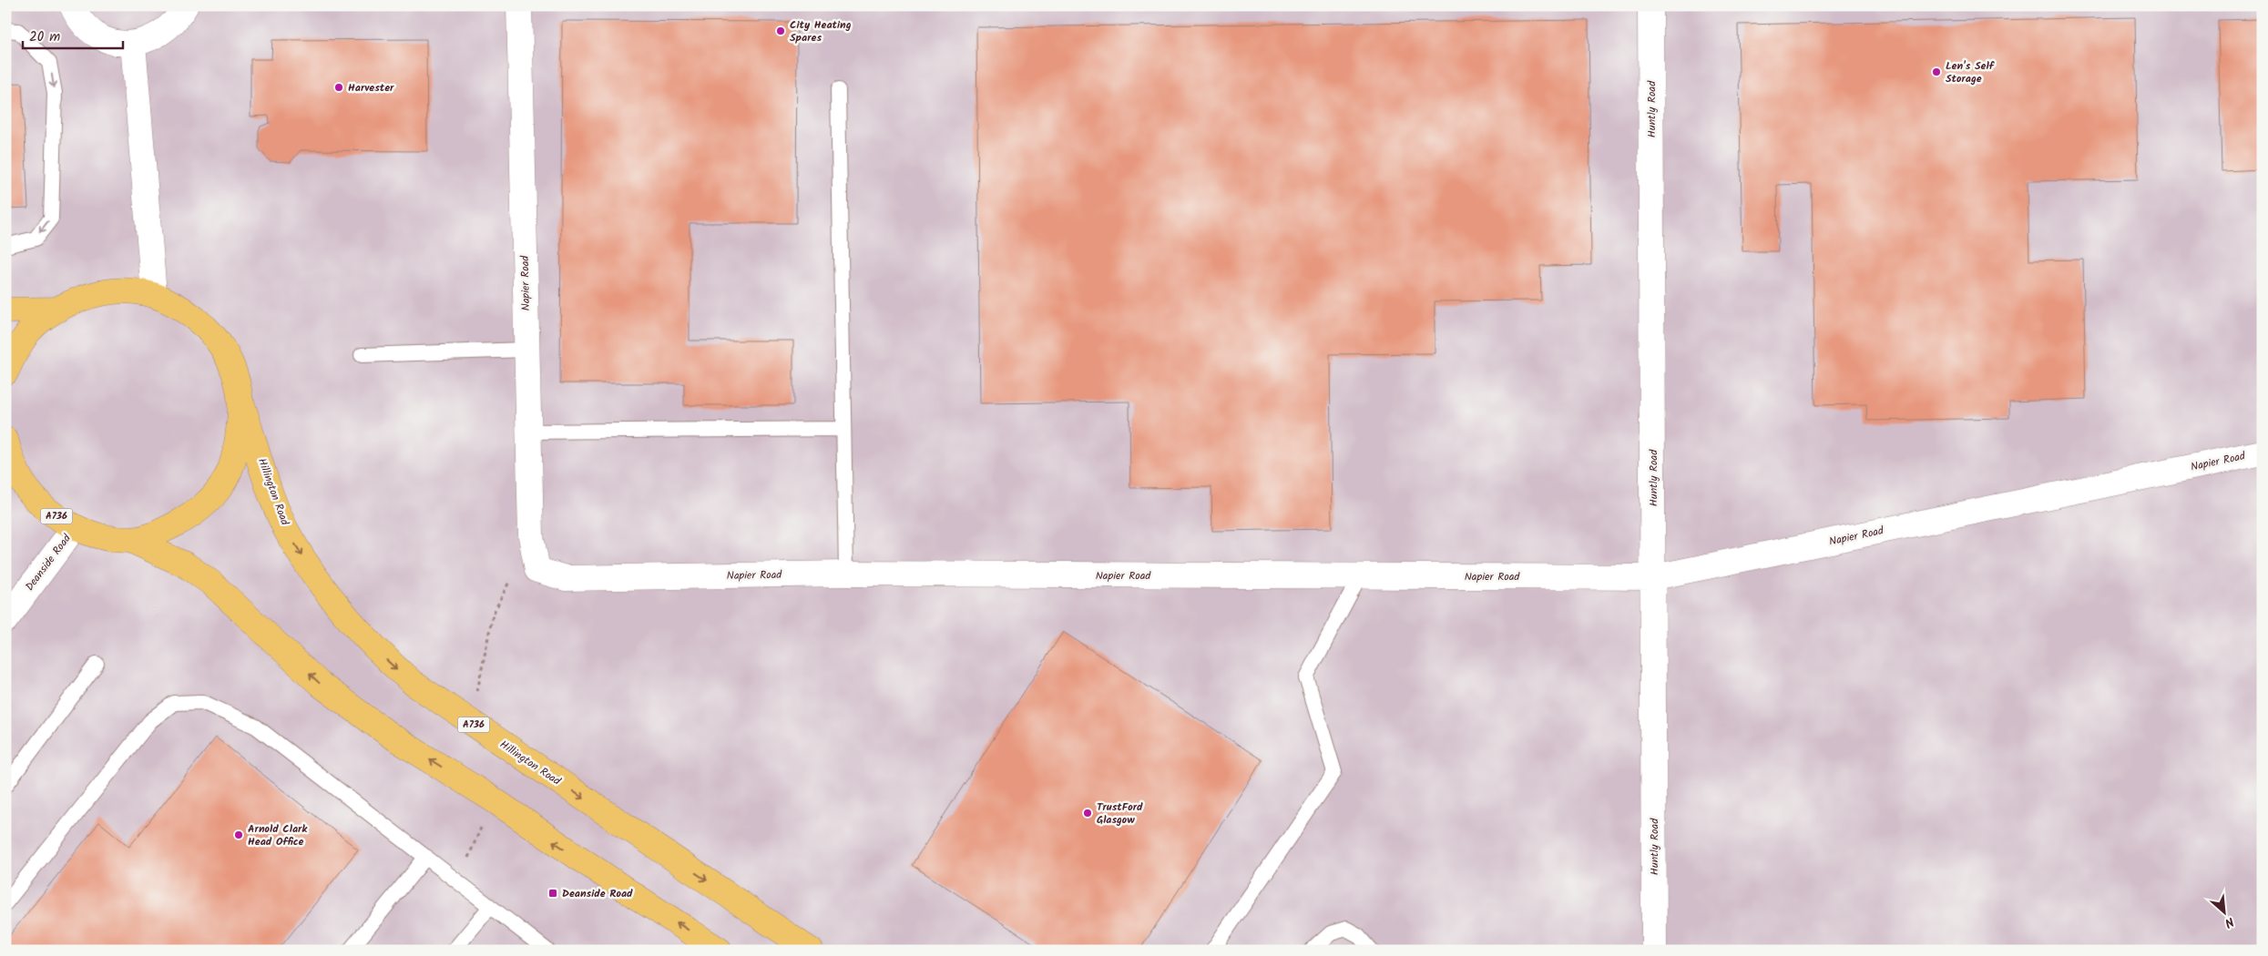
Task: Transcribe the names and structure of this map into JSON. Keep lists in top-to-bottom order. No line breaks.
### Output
{"streets":{"main road":["Hillington Road","A736"],"street":["Huntly Road","Napier Road","Deanside Road"]},"crossings":[["Huntly Road","Napier Road"],["Hillington Road","A736"],["A736","Deanside Road"]],"places":{"other":["City Heating Spares","Len's Self Storage","Harvester","TrustFord Glasgow","Arnold Clark Head Office"],"transit":["Deanside Road"]},"scale_bar":"20 m","north":"bottom right"}
